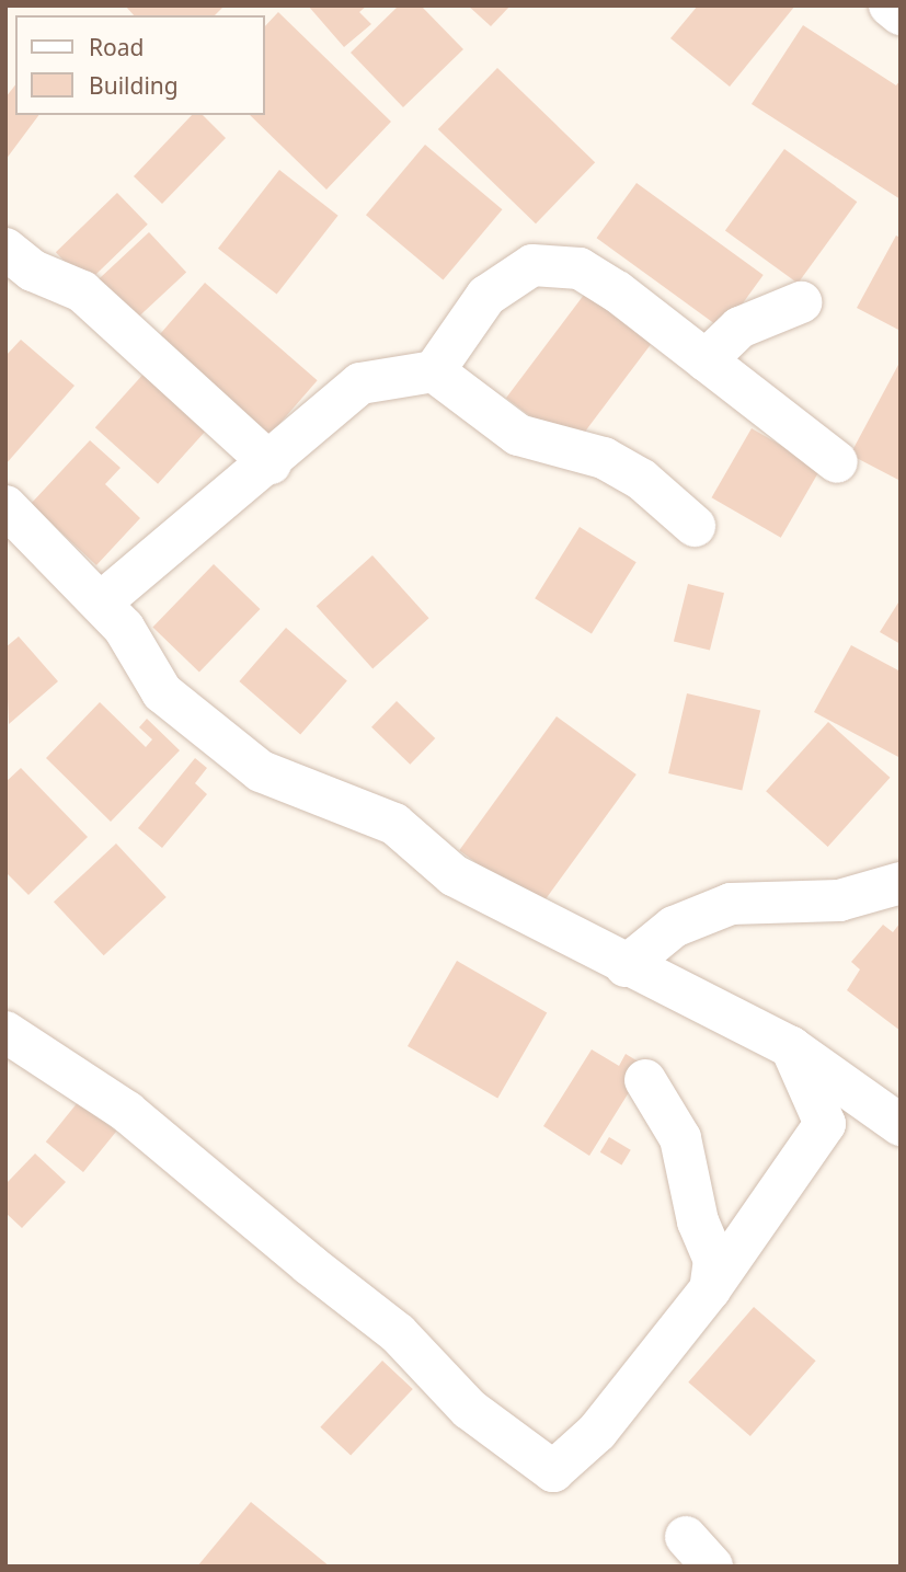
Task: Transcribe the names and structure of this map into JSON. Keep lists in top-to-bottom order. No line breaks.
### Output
{"legend":["Road","Building"]}
